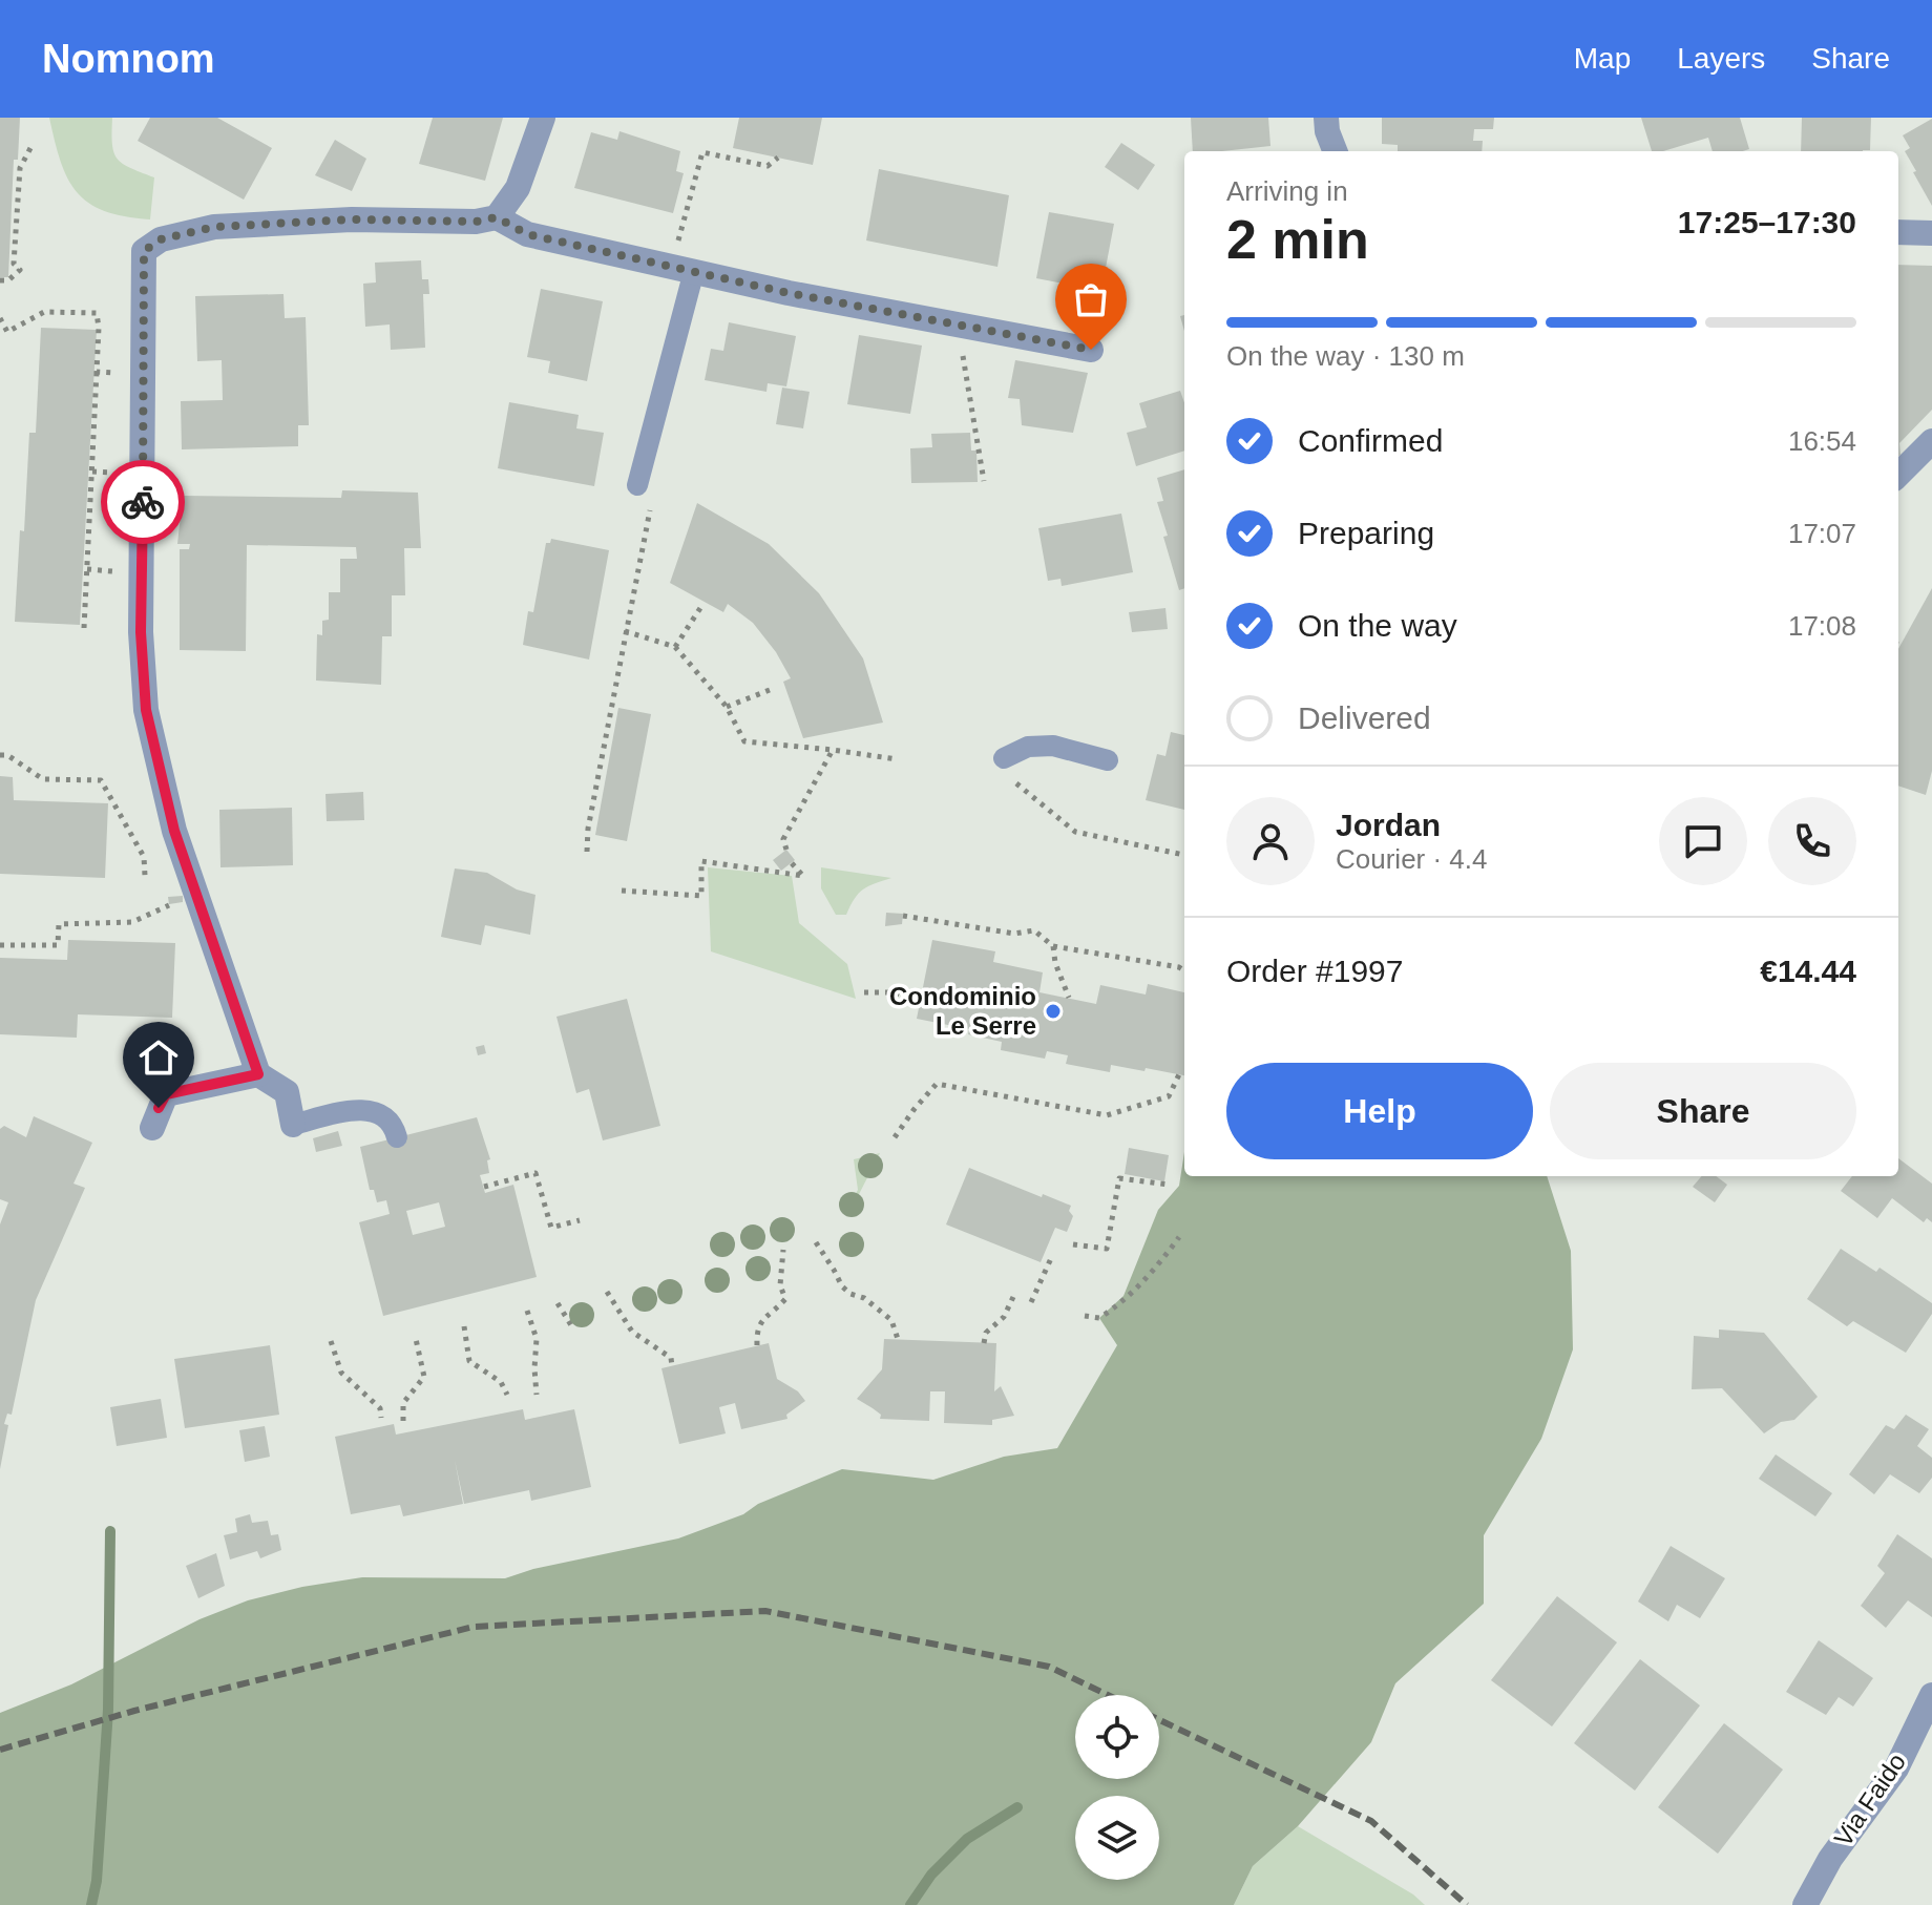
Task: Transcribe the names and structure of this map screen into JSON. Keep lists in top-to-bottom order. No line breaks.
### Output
{"streets":{"street":["Via Faido"]},"places":["Condominio Le Serre"],"page":{"header":"Nomnom","nav":["Map","Layers","Share"],"heading":["2 min","Arriving in","17:25–17:30"],"panel":["Jordan","Courier · 4.4","Order #1997","€14.44"],"bar":"On the way · 130 m","list":[["Confirmed","16:54"],["Preparing","17:07"],["On the way","17:08"],"Delivered"],"buttons":["Help","Share"]}}
